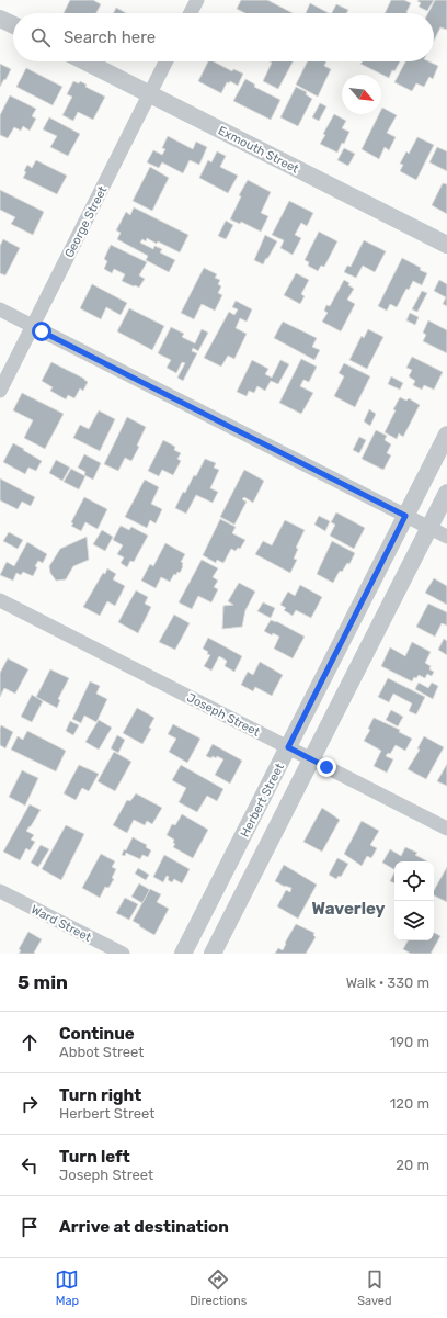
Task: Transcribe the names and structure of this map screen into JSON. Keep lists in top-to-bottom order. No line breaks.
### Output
{"streets":{"street":["Exmouth Street","George Street","Joseph Street","Herbert Street","Ward Street"]},"crossings":[["Exmouth Street","George Street"],["Joseph Street","Herbert Street"]],"districts":["Waverley"],"north":"bottom right","page":{"search":"Search here","heading":["5 min","Walk · 330 m"],"list":[["Continue","Abbot Street","190 m"],["Turn right","Herbert Street","120 m"],["Turn left","Joseph Street","20 m"],"Arrive at destination"],"nav":["Map","Directions","Saved"]}}
